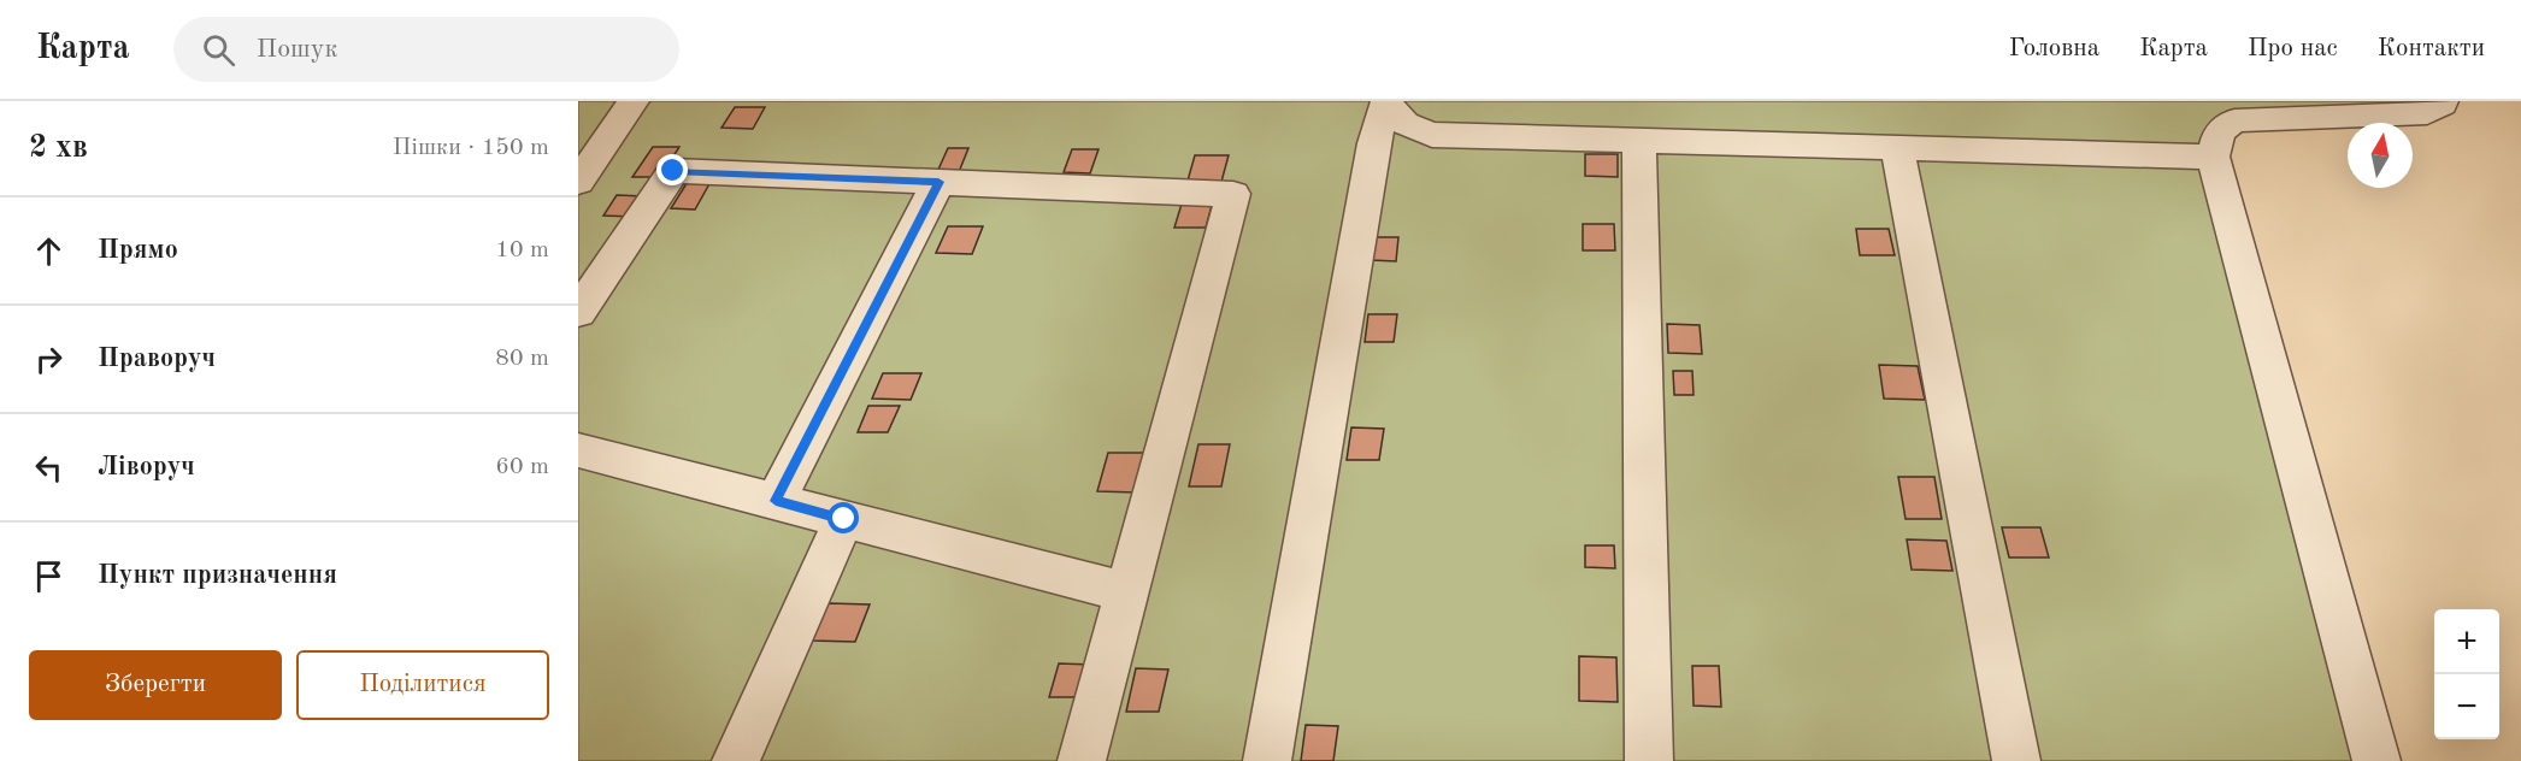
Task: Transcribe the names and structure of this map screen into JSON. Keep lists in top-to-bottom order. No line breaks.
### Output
{"north":"top","page":{"header":"Карта","search":"Пошук","nav":["Головна","Карта","Про нас","Контакти"],"heading":["2 хв","Пішки · 150 m"],"list":[["Прямо","10 m"],["Праворуч","80 m"],["Ліворуч","60 m"],"Пункт призначення"],"map_buttons":["+","−"],"buttons":["Зберегти","Поділитися"]}}
